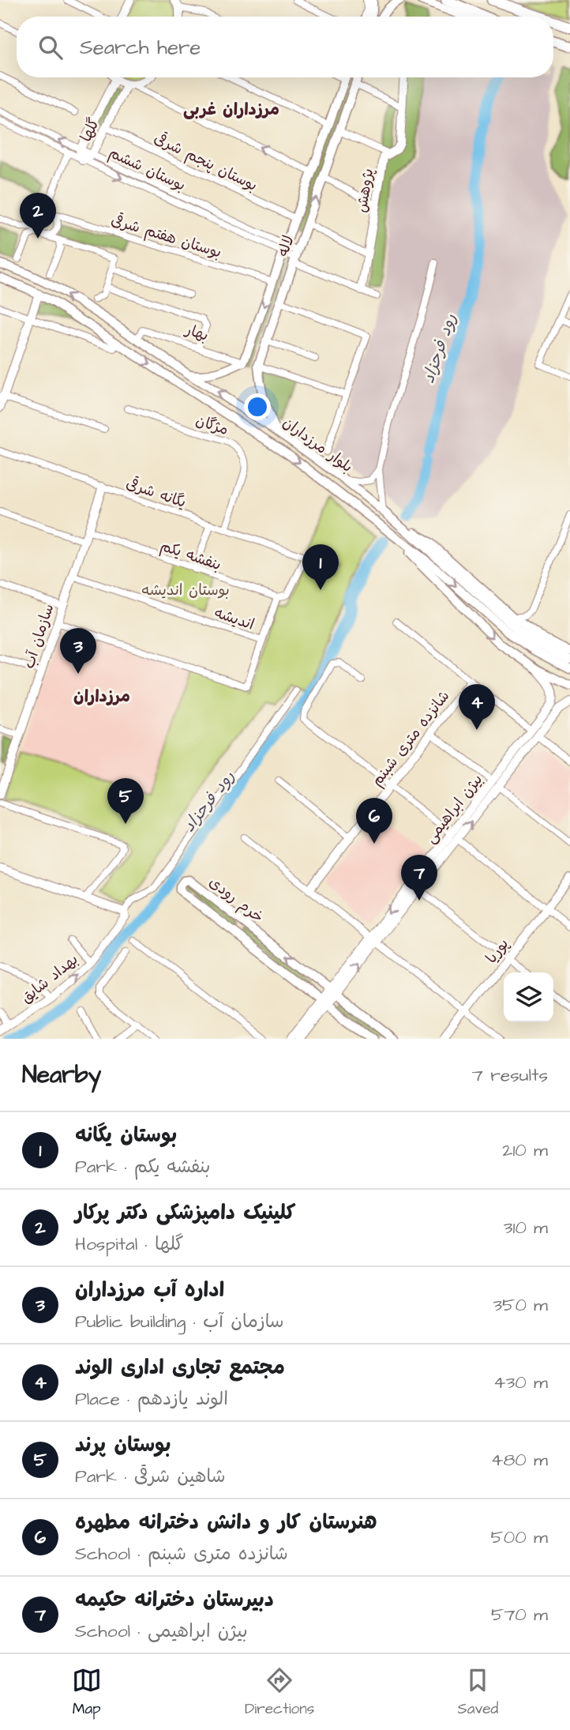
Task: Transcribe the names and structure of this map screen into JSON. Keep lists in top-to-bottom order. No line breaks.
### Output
{"streets":{"main road":["لاله","بلوار مرزداران","خرم رودی"],"street":["گلها","بوستان پنجم شرقی","بوستان ششم","پژوهش","بوستان هفتم شرقی","بهار","مژگان","یگانه شرقی","بنفشه یکم","اندیشه","سازمان آب","شانزده متری شبنم","بیژن ابراهیمی","پوریا","بهداد شایق"]},"crossings":[["گلها","بوستان پنجم شرقی"],["گلها","بوستان ششم"],["گلها","بوستان هفتم شرقی"],["بوستان پنجم شرقی","لاله"],["بوستان ششم","لاله"],["بوستان هفتم شرقی","لاله"],["لاله","بهار"],["لاله","بلوار مرزداران"],["بهار","بلوار مرزداران"],["مژگان","یگانه شرقی"],["یگانه شرقی","بنفشه یکم"],["یگانه شرقی","سازمان آب"],["بنفشه یکم","سازمان آب"],["اندیشه","سازمان آب"],["بیژن ابراهیمی","خرم رودی"]],"districts":["مرزداران غربی","مرزداران"],"water":["رود فرحزاد"],"parks":["بوستان اندیشه"],"page":{"search":"Search here","pins":["2","1","3","4","5","6","7"],"heading":["Nearby","7 results"],"list":[{"mark":"1","name":"بوستان یگانه","note":"Park · بنفشه یکم","value":"210 m"},{"mark":"2","name":"کلینیک دامپزشکی دکتر پرکار","note":"Hospital · گلها","value":"310 m"},{"mark":"3","name":"اداره آب مرزداران","note":"Public building · سازمان آب","value":"350 m"},{"mark":"4","name":"مجتمع تجاری اداری الوند","note":"Place · الوند یازدهم","value":"430 m"},{"mark":"5","name":"بوستان پرند","note":"Park · شاهین شرقی","value":"480 m"},{"mark":"6","name":"هنرستان کار و دانش دخترانه مطهره","note":"School · شانزده متری شبنم","value":"500 m"},{"mark":"7","name":"دبیرستان دخترانه حکیمه","note":"School · بیژن ابراهیمی","value":"570 m"}],"nav":["Map","Directions","Saved"]}}
